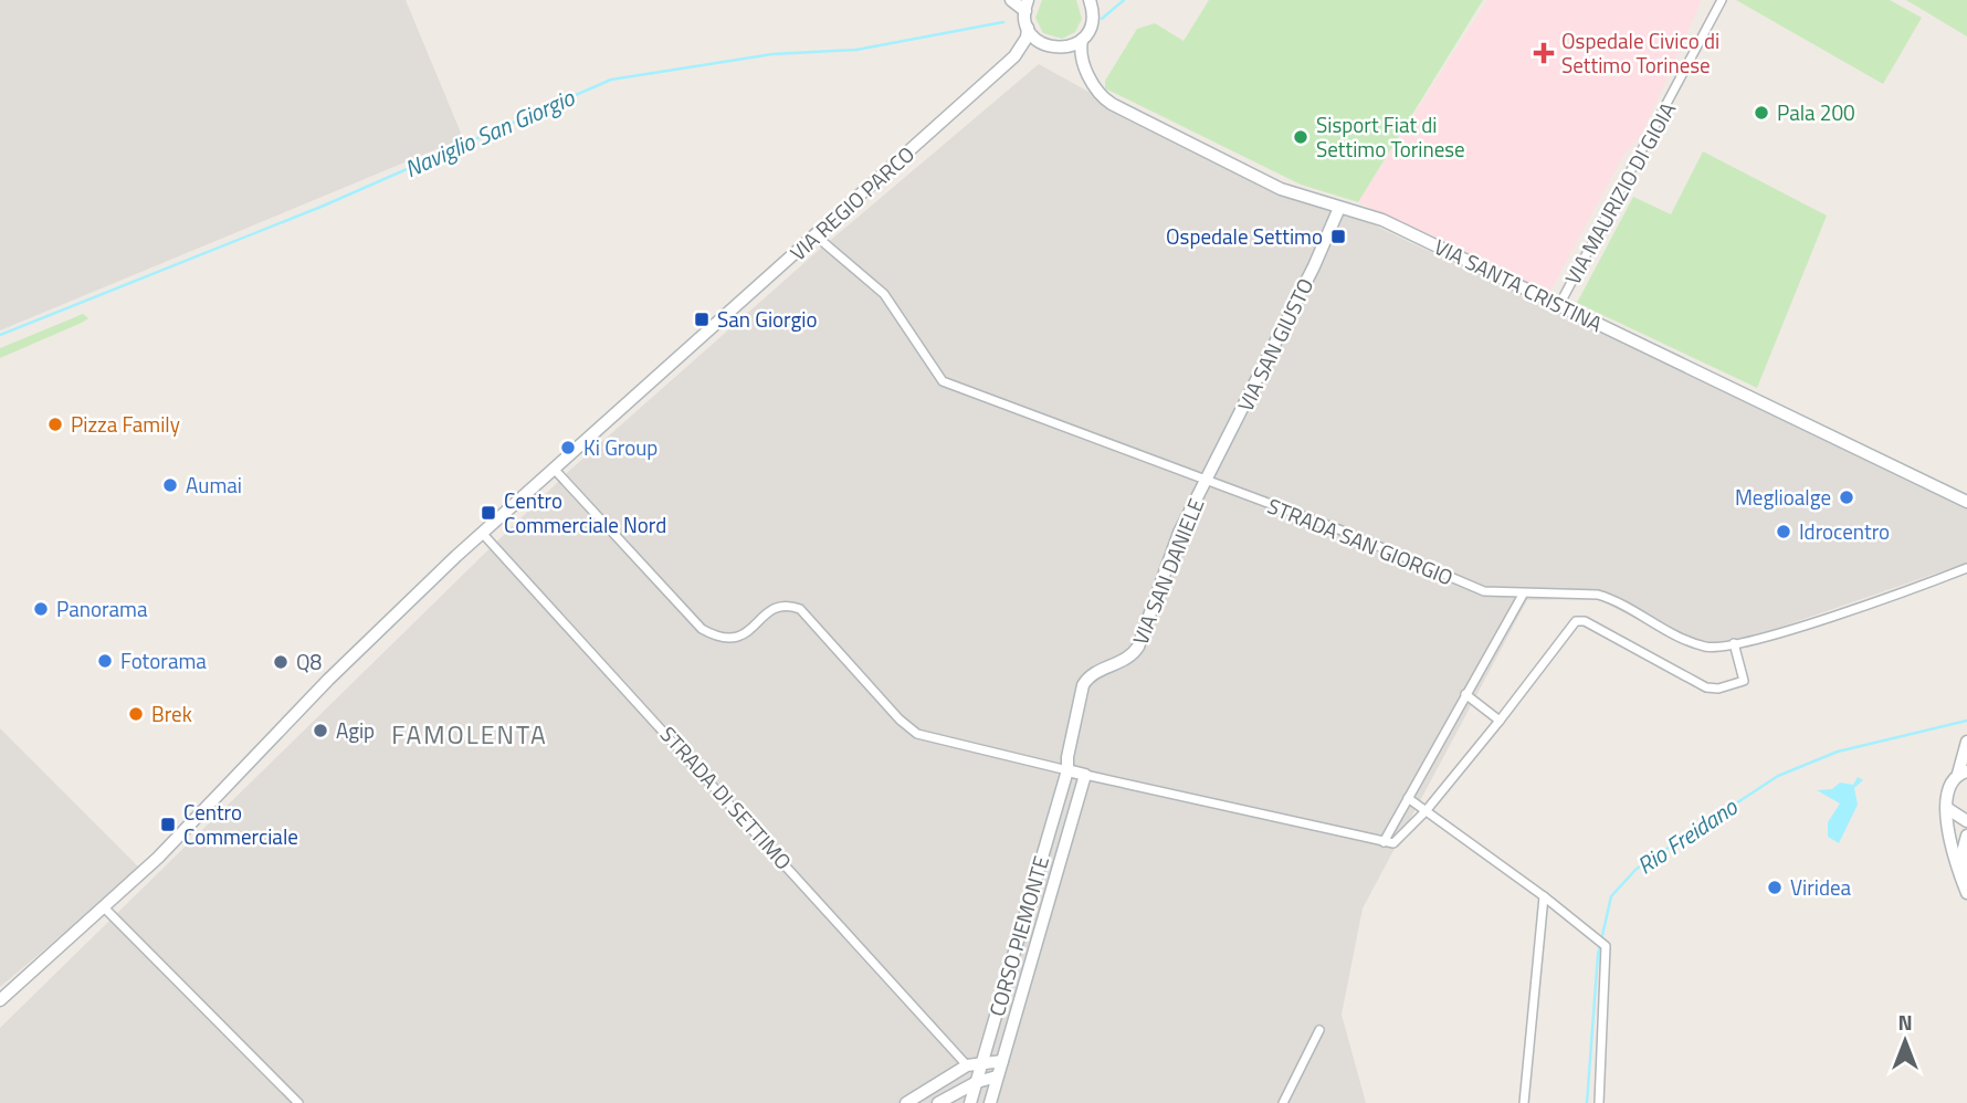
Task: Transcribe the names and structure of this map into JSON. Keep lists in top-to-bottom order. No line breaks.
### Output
{"streets":{"street":["VIA MAURIZIO DI GIOIA","VIA REGIO PARCO","VIA SANTA CRISTINA","VIA SAN GIUSTO","STRADA SAN GIORGIO","VIA SAN DANIELE","STRADA DI SETTIMO","CORSO PIEMONTE"]},"crossings":[["VIA MAURIZIO DI GIOIA","VIA SANTA CRISTINA"],["VIA REGIO PARCO","STRADA SAN GIORGIO"],["VIA SANTA CRISTINA","VIA SAN GIUSTO"],["VIA SAN GIUSTO","STRADA SAN GIORGIO"],["VIA SAN GIUSTO","VIA SAN DANIELE"],["STRADA SAN GIORGIO","VIA SAN DANIELE"],["VIA SAN DANIELE","CORSO PIEMONTE"]],"districts":["FAMOLENTA"],"water":["Naviglio San Giorgio","Rio Freidano"],"places":{"health":["Ospedale Civico di Settimo Torinese"],"other":["Pala 200","Sisport Fiat di Settimo Torinese","Pizza Family","Ki Group","Aumai","Meglioalge","Idrocentro","Panorama","Fotorama","Q8","Brek","Agip","Viridea"],"transit":["Ospedale Settimo","San Giorgio","Centro Commerciale Nord","Centro Commerciale"]},"north":"top"}
